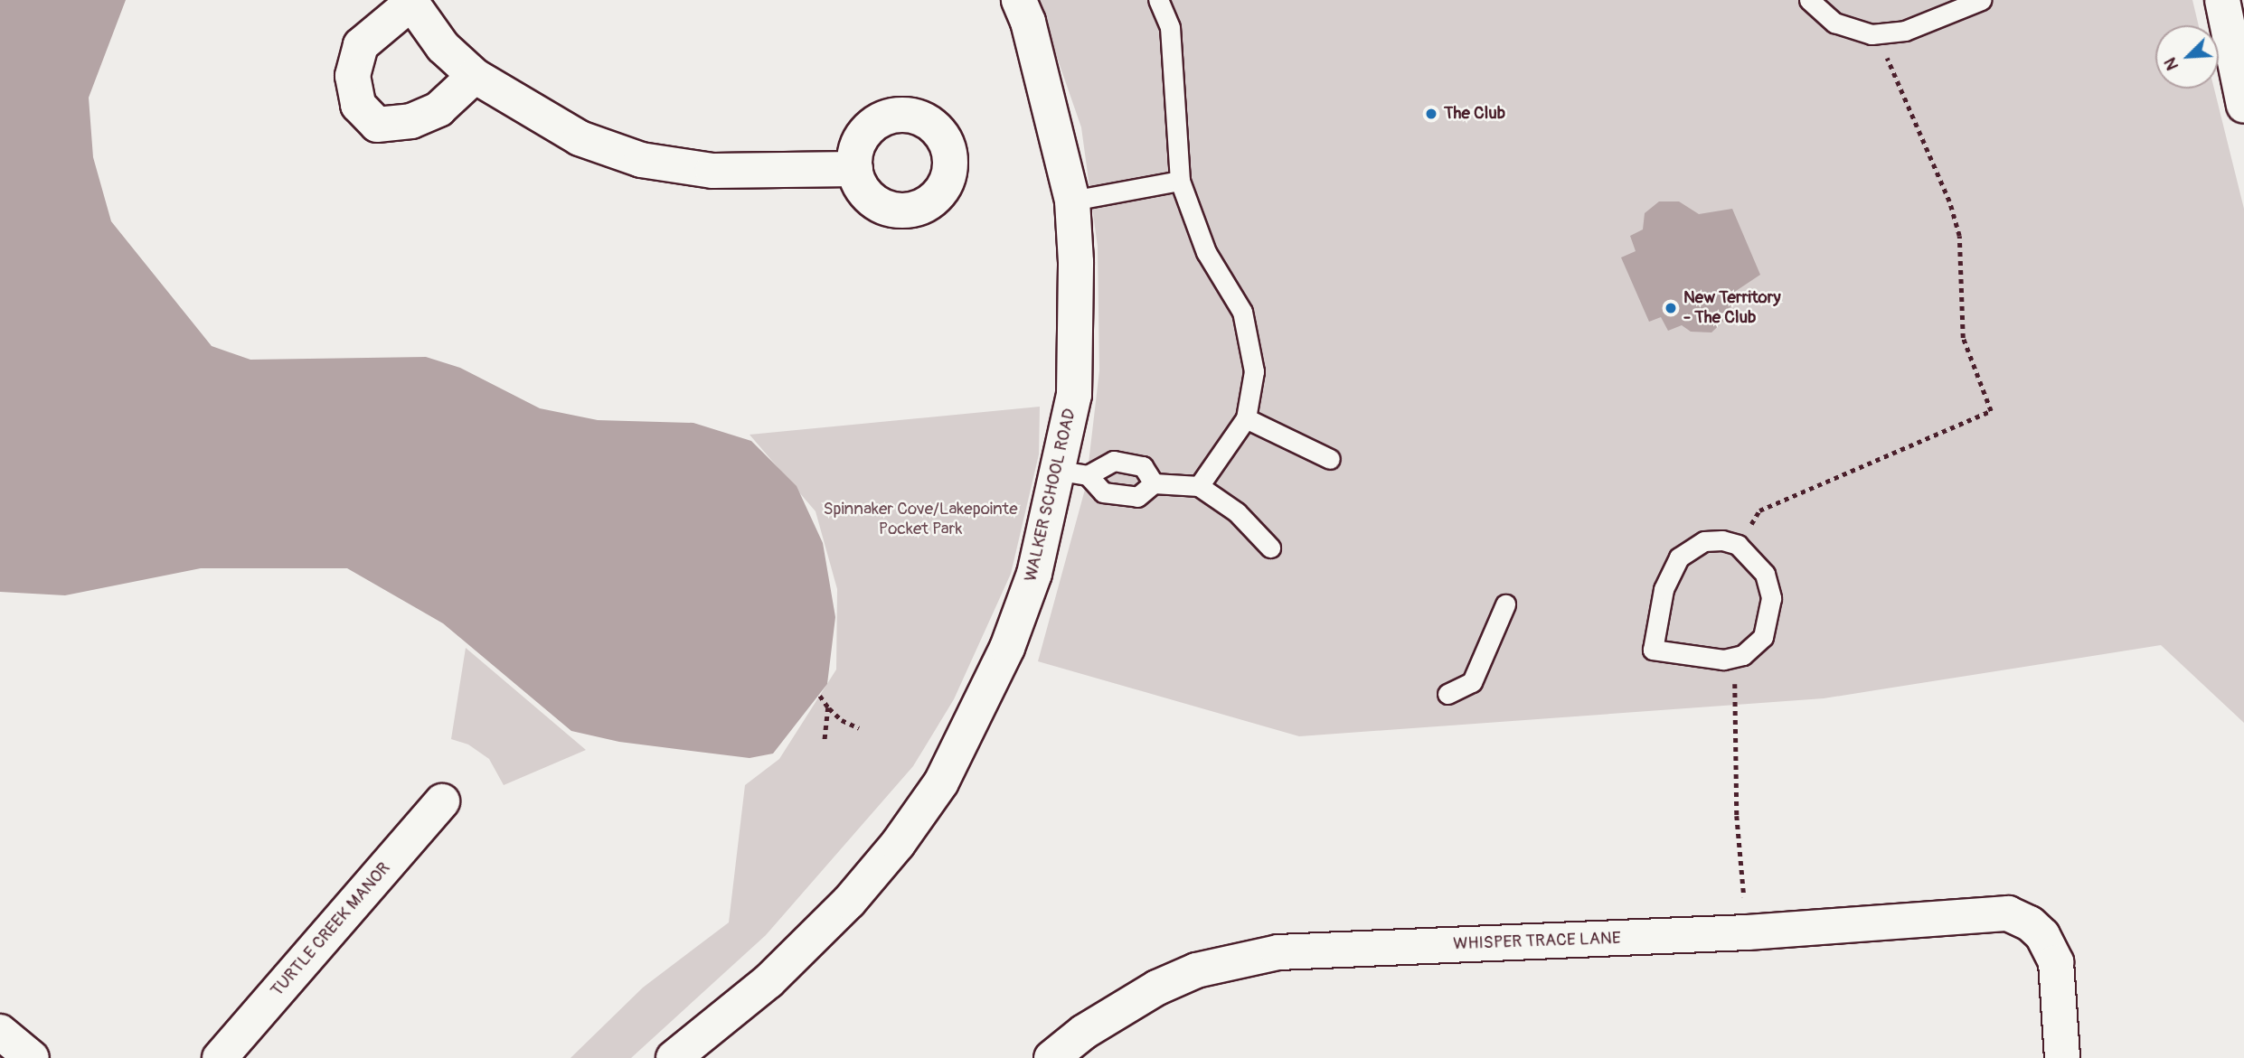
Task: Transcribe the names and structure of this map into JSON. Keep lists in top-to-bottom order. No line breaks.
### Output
{"streets":{"street":["WALKER SCHOOL ROAD","TURTLE CREEK MANOR","WHISPER TRACE LANE"]},"parks":["Spinnaker Cove/Lakepointe Pocket Park"],"places":["The Club","New Territory - The Club"],"north":"bottom left"}
